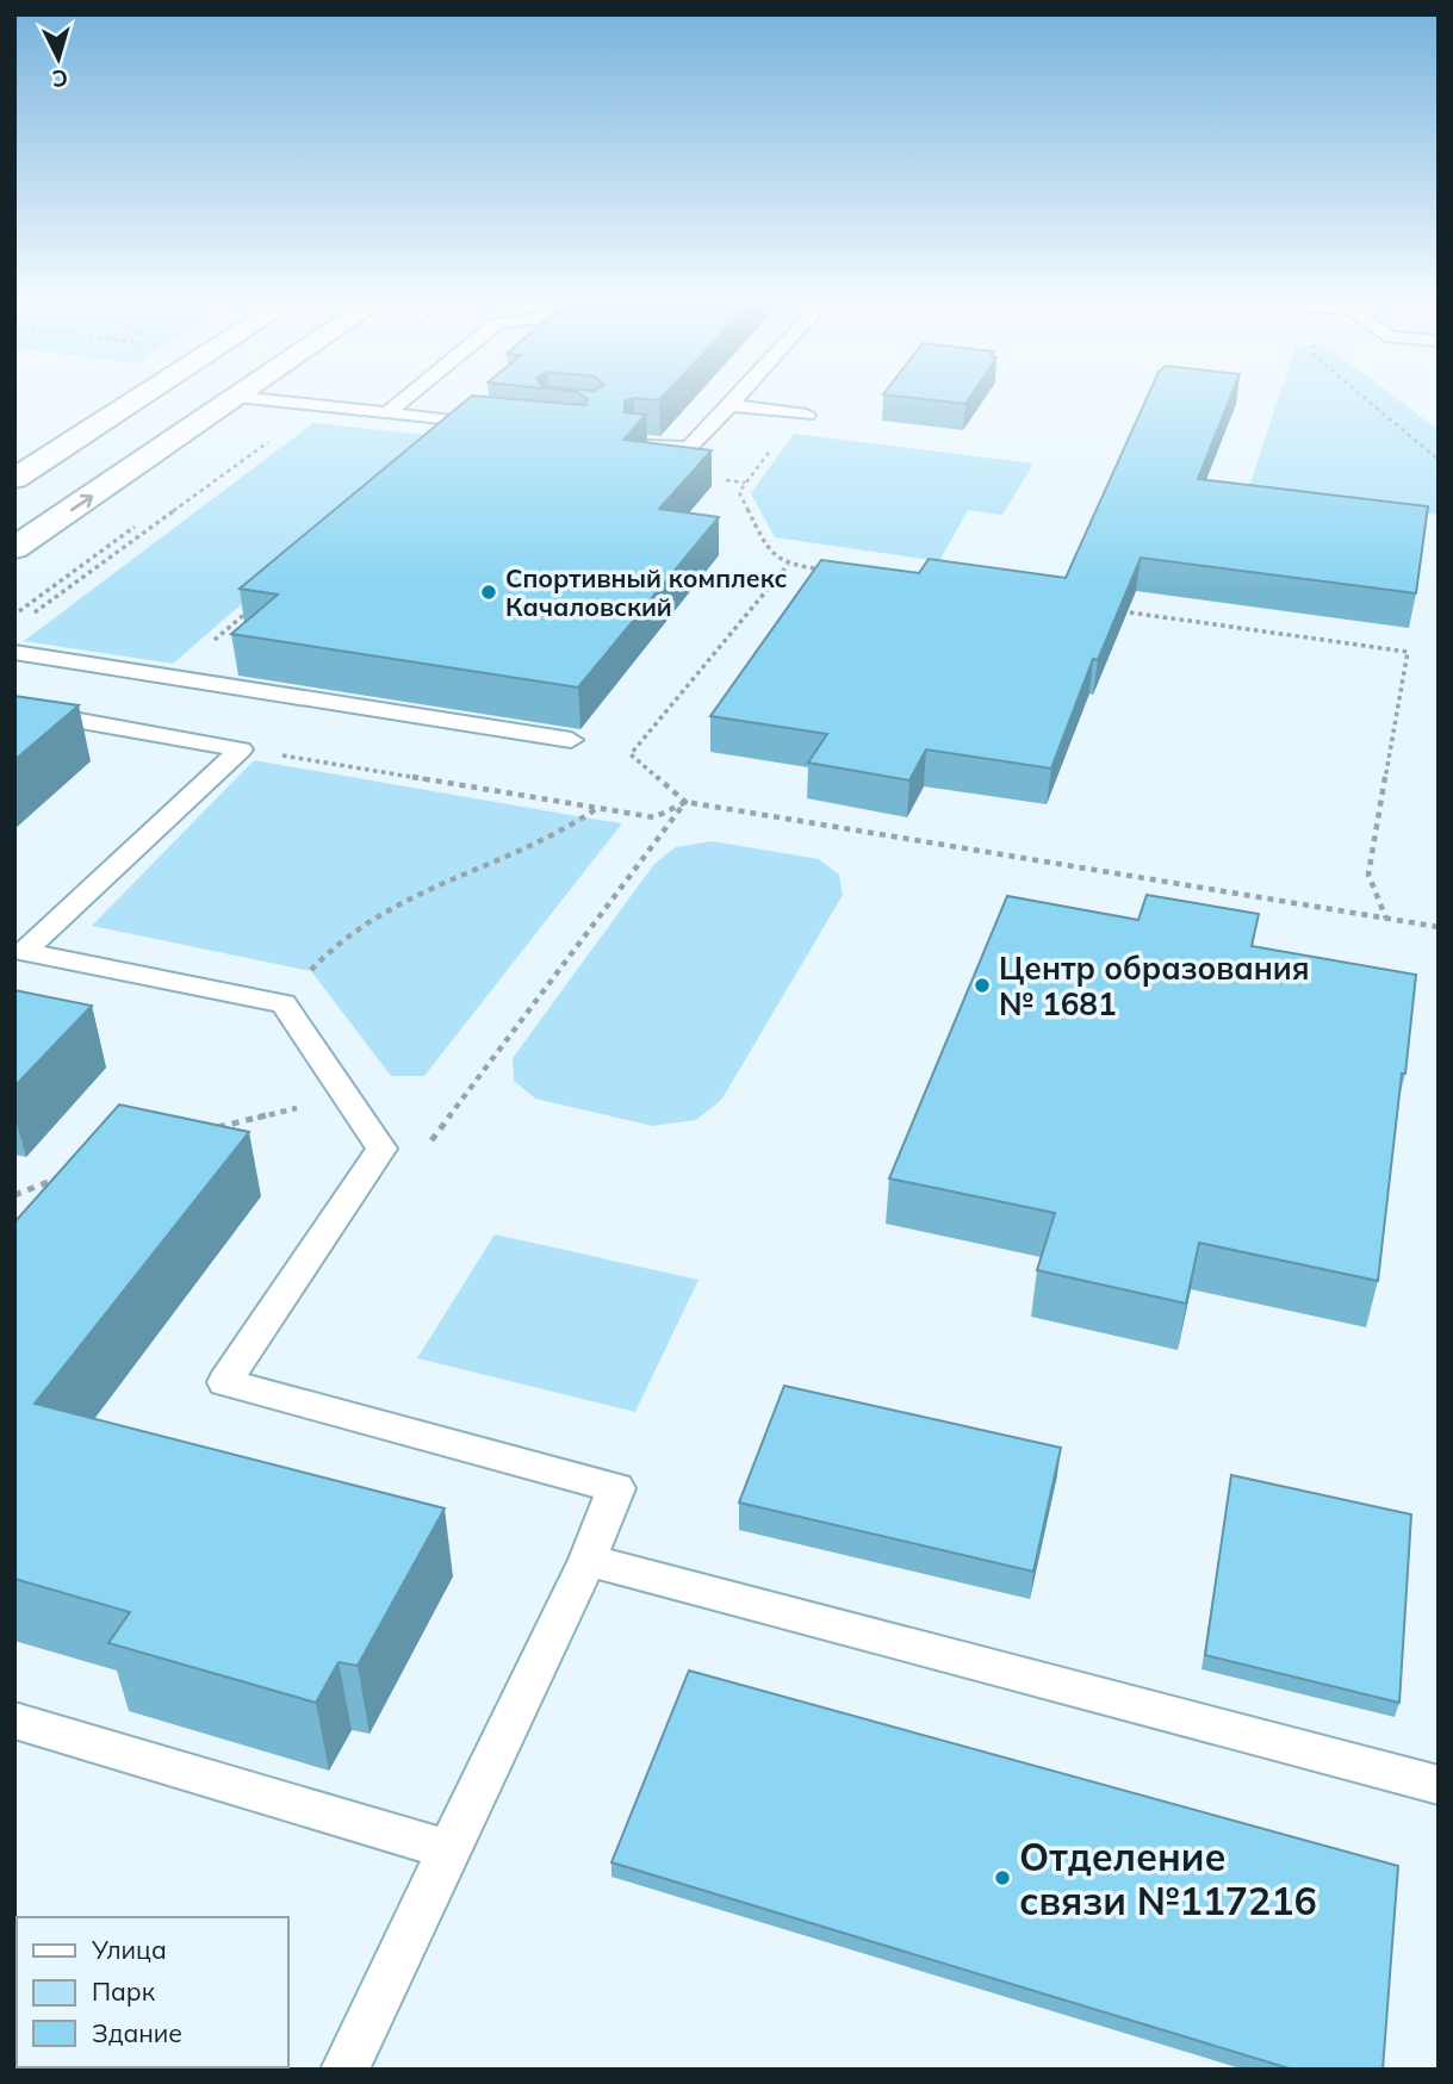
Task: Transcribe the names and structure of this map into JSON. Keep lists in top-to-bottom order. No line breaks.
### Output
{"places":["Спортивный комплекс Качаловский","Центр образования № 1681","Отделение связи №117216"],"legend":["Улица","Парк","Здание"],"north":"bottom"}
